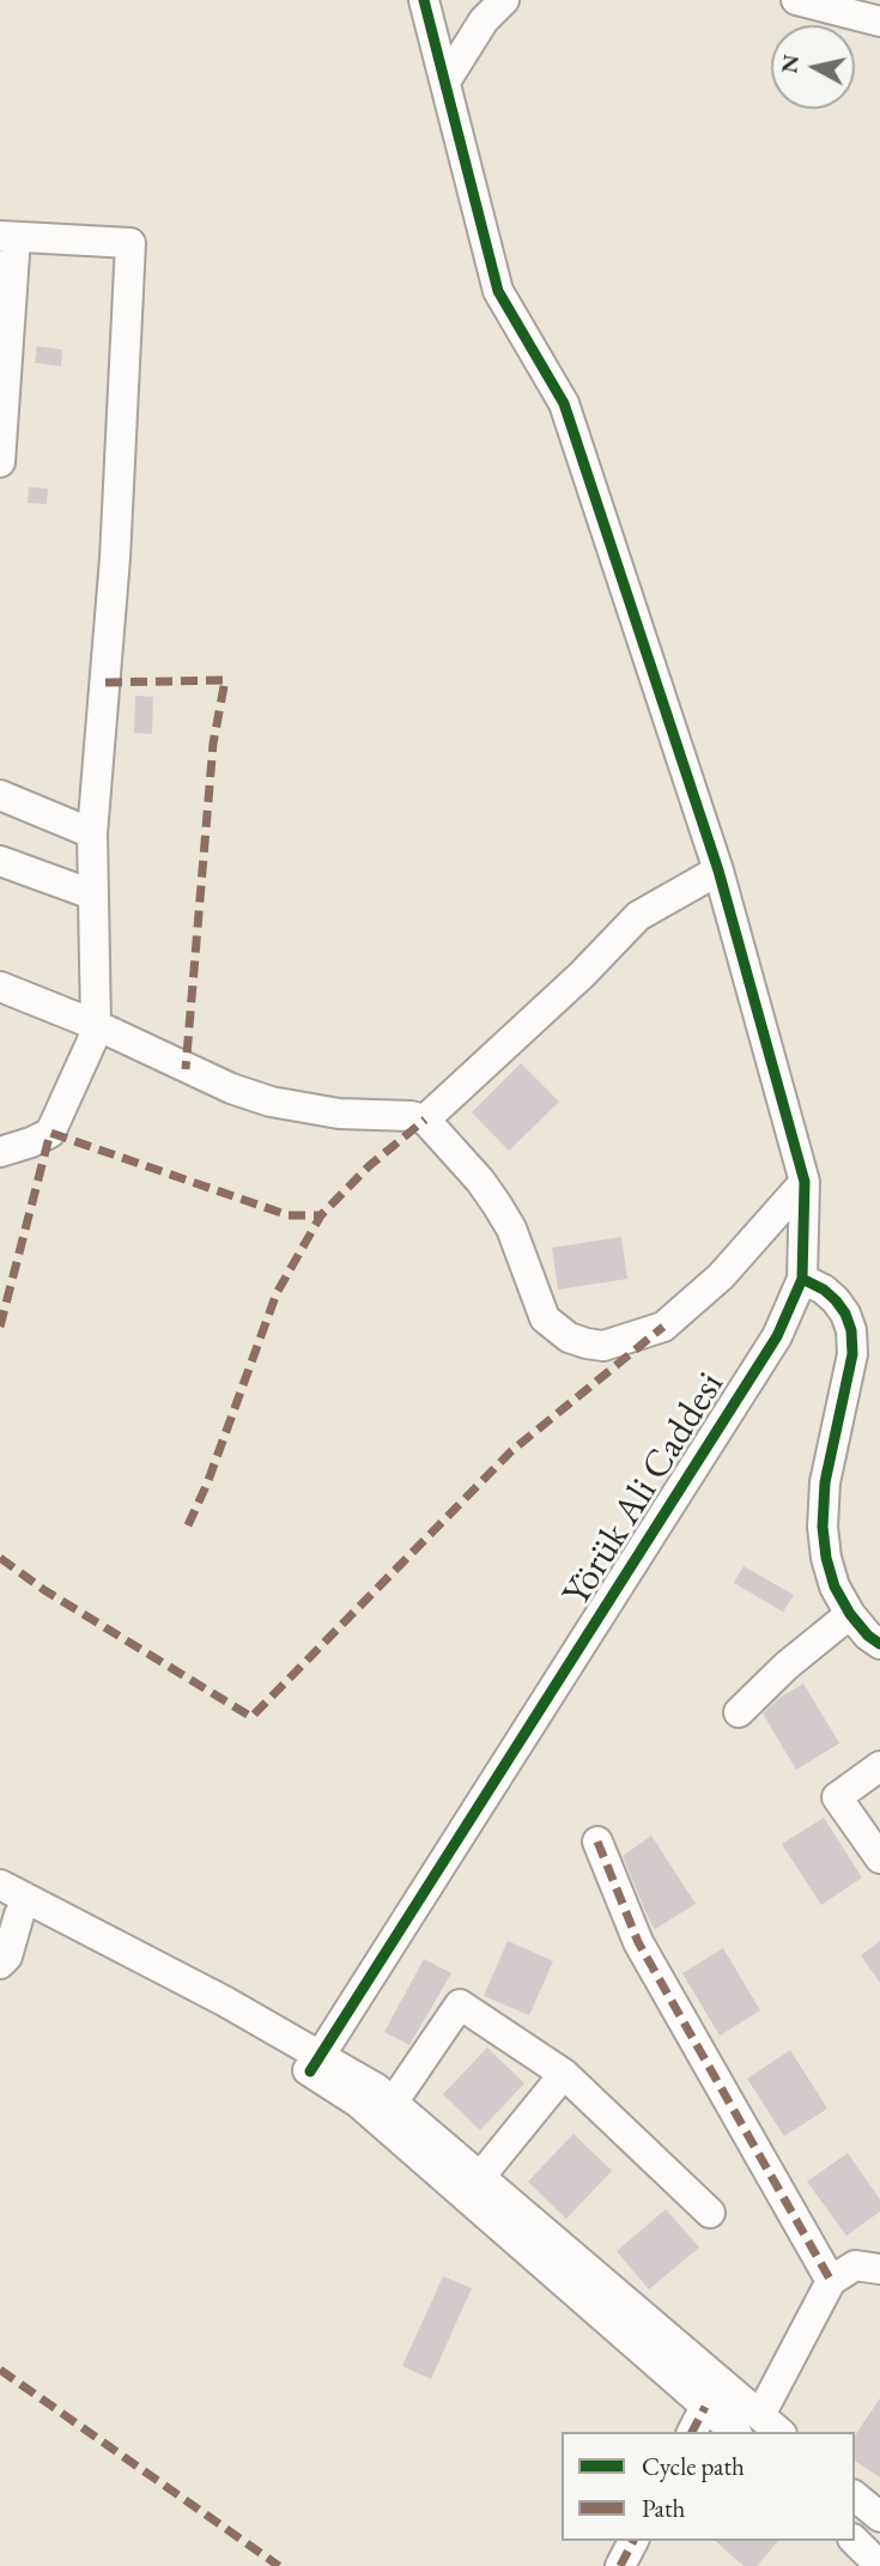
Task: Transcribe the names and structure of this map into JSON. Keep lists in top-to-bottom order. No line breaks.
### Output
{"streets":{"street":["Yörük Ali Caddesi"]},"legend":["Cycle path","Path"],"north":"left"}
